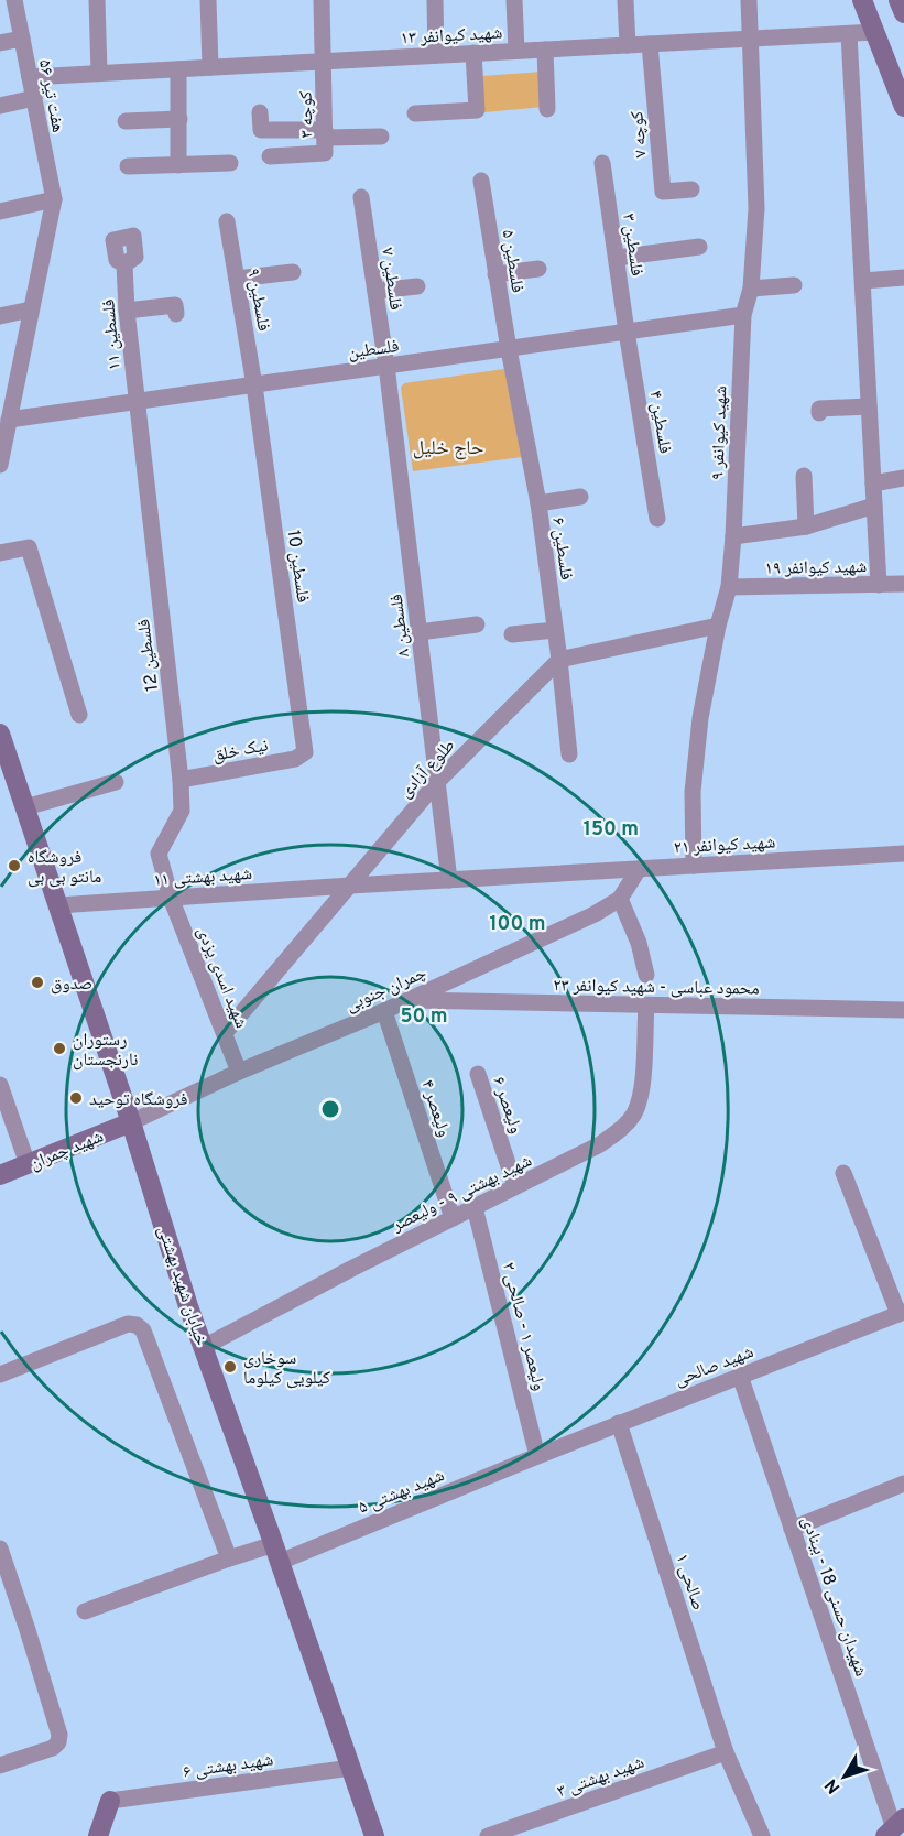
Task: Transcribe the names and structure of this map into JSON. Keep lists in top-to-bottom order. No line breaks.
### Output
{"streets":{"street":["شهید کیوانفر ۱۳","هفت تیر ۵۶","کوچه ۳","کوچه ۷","فلسطین ۳","فلسطین ۵","فلسطین ۷","فلسطین ۹","فلسطین ۱۱","فلسطین","فلسطین ۴","شهید کیوانفر ۹","فلسطین ۶","فلسطین 10","شهید کیوانفر ۱۹","فلسطین ۸","فلسطین 12","نیک خلق","طلوع آزادی","شهید کیوانفر ۲۱","شهید بهشتی ۱۱","شهید اسدی یزدی","محمود عباسی - شهید کیوانفر ۲۳","چمران جنوبی","ولیعصر ۶","ولیعصر ۴","شهید چمران","شهید بهشتی ۹ - ولیعصر","خیابان شهید بهشتی","ولیعصر ۱ - صالحی ۲","شهید صالحی","شهید بهشتی ۵","صالحی ۱","شهیدان حسنی 18 - بینادی","شهید بهشتی ۶","شهید بهشتی ۳"]},"crossings":[["شهید کیوانفر ۱۳","هفت تیر ۵۶"],["شهید کیوانفر ۱۳","کوچه ۳"],["شهید کیوانفر ۱۳","کوچه ۷"],["شهید کیوانفر ۱۳","شهید کیوانفر ۹"],["فلسطین ۳","فلسطین"],["فلسطین ۳","فلسطین ۴"],["فلسطین ۵","فلسطین"],["فلسطین ۵","فلسطین ۶"],["فلسطین ۷","فلسطین"],["فلسطین ۷","فلسطین ۸"],["فلسطین ۹","فلسطین"],["فلسطین ۹","فلسطین 10"],["فلسطین ۱۱","فلسطین"],["فلسطین ۱۱","فلسطین 12"],["فلسطین","فلسطین ۴"],["فلسطین","شهید کیوانفر ۹"],["فلسطین","فلسطین ۶"],["فلسطین","فلسطین 10"],["فلسطین","فلسطین ۸"],["فلسطین","فلسطین 12"],["شهید کیوانفر ۹","شهید کیوانفر ۱۹"],["شهید کیوانفر ۹","شهید کیوانفر ۲۱"],["فلسطین ۶","طلوع آزادی"],["فلسطین 10","نیک خلق"],["فلسطین ۸","طلوع آزادی"],["فلسطین ۸","شهید کیوانفر ۲۱"],["فلسطین 12","نیک خلق"],["فلسطین 12","شهید بهشتی ۱۱"],["فلسطین 12","شهید اسدی یزدی"],["طلوع آزادی","شهید کیوانفر ۲۱"],["طلوع آزادی","شهید بهشتی ۱۱"],["طلوع آزادی","شهید اسدی یزدی"],["شهید کیوانفر ۲۱","شهید بهشتی ۱۱"],["شهید کیوانفر ۲۱","چمران جنوبی"],["شهید بهشتی ۱۱","شهید اسدی یزدی"],["شهید بهشتی ۱۱","خیابان شهید بهشتی"],["شهید اسدی یزدی","چمران جنوبی"],["محمود عباسی - شهید کیوانفر ۲۳","چمران جنوبی"],["محمود عباسی - شهید کیوانفر ۲۳","شهید بهشتی ۹ - ولیعصر"],["چمران جنوبی","ولیعصر ۴"],["چمران جنوبی","شهید چمران"],["چمران جنوبی","خیابان شهید بهشتی"],["ولیعصر ۶","شهید بهشتی ۹ - ولیعصر"],["ولیعصر ۴","شهید بهشتی ۹ - ولیعصر"],["شهید چمران","خیابان شهید بهشتی"],["شهید بهشتی ۹ - ولیعصر","خیابان شهید بهشتی"],["شهید بهشتی ۹ - ولیعصر","ولیعصر ۱ - صالحی ۲"],["خیابان شهید بهشتی","شهید بهشتی ۵"],["خیابان شهید بهشتی","شهید بهشتی ۶"],["ولیعصر ۱ - صالحی ۲","شهید صالحی"],["ولیعصر ۱ - صالحی ۲","شهید بهشتی ۵"],["شهید صالحی","شهید بهشتی ۵"],["شهید صالحی","صالحی ۱"],["شهید صالحی","شهیدان حسنی 18 - بینادی"],["صالحی ۱","شهید بهشتی ۳"]],"districts":["حاج خلیل"],"places":["فروشگاه مانتو بی بی","صدوق","رستوران نارنجستان","فروشگاه توحید","سوخاری کیلویی کیلوما"],"north":"bottom left","rings":["150 m","100 m","50 m"]}
